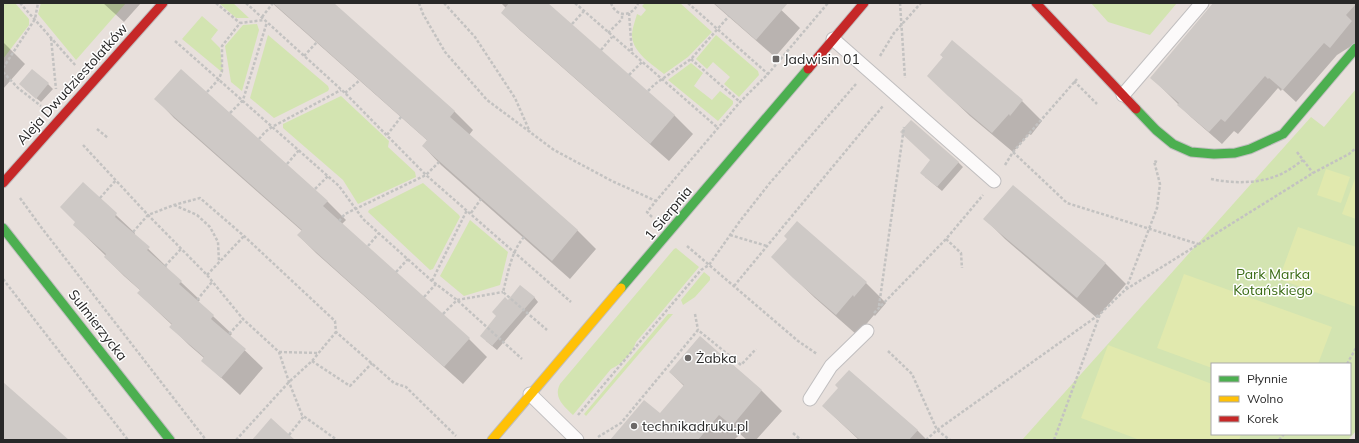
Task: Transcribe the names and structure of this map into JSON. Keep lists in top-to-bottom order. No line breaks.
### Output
{"streets":{"street":["Aleja Dwudziestolatków","1 Sierpnia","Sulmierzycka"]},"parks":["Park Marka Kotańskiego"],"places":{"transit":["Jadwisin 01"],"other":["Żabka","technikadruku.pl"]},"legend":["Płynnie","Wolno","Korek"]}
